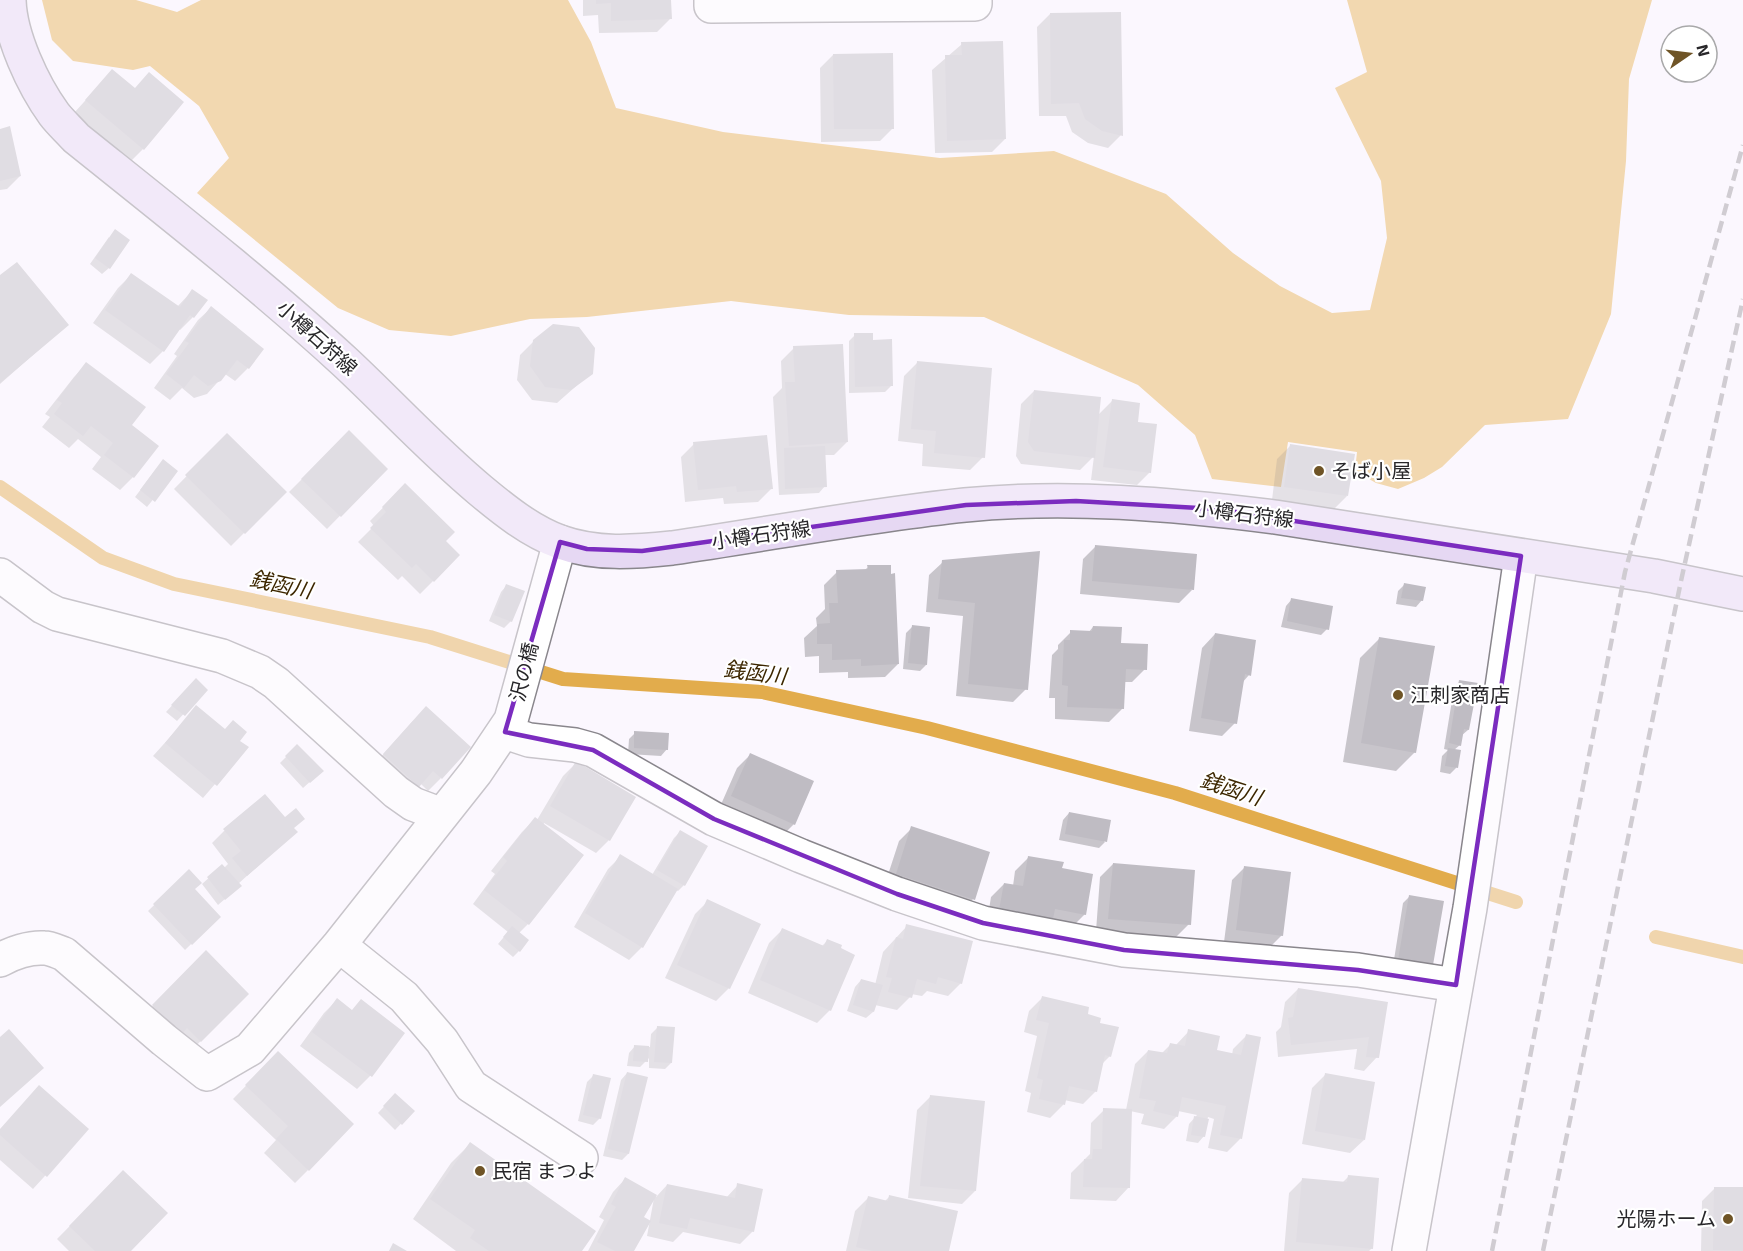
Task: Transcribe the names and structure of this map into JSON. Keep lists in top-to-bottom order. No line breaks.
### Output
{"streets":{"main road":["小樽石狩線"],"street":["沢の橋"]},"crossings":[["小樽石狩線","沢の橋"]],"water":["銭函川"],"places":["そば小屋","江刺家商店","民宿 まつよ","光陽ホーム"],"north":"right"}
